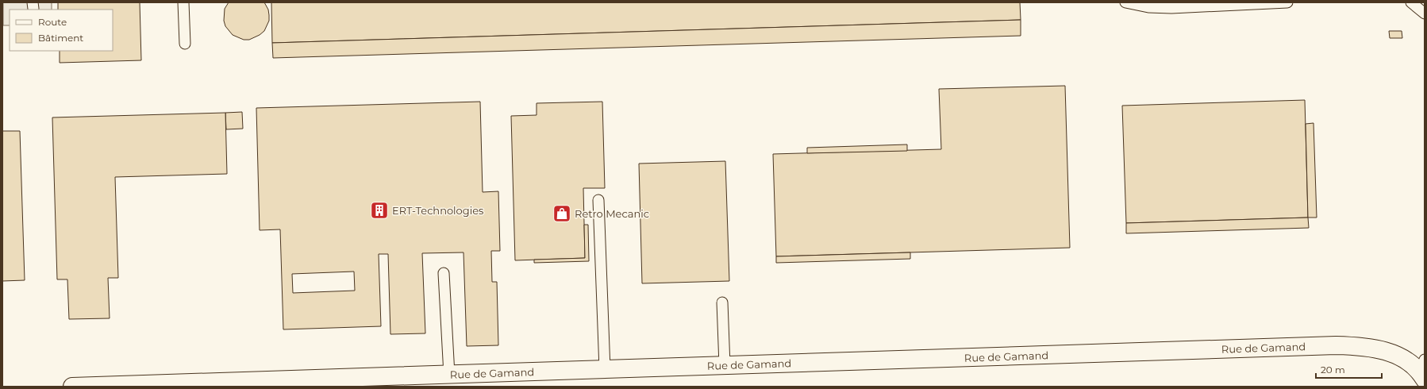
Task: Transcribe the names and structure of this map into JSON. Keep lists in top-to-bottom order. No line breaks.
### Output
{"streets":{"street":["Rue de Gamand"]},"places":{"building":["ERT-Technologies"],"shop":["Retro Mecanic"]},"legend":["Route","Bâtiment"],"scale_bar":"20 m"}
